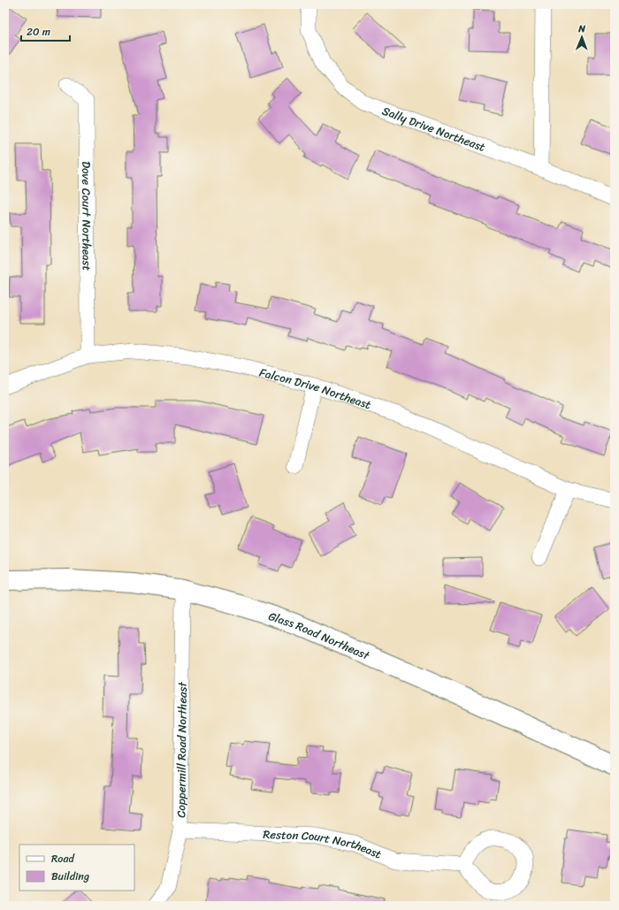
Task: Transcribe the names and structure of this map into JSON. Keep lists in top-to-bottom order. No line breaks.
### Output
{"streets":{"street":["Sally Drive Northeast","Dove Court Northeast","Falcon Drive Northeast","Glass Road Northeast","Coppermill Road Northeast","Reston Court Northeast"]},"crossings":[["Dove Court Northeast","Falcon Drive Northeast"],["Glass Road Northeast","Coppermill Road Northeast"],["Coppermill Road Northeast","Reston Court Northeast"]],"legend":["Road","Building"],"scale_bar":"20 m","north":"top"}
